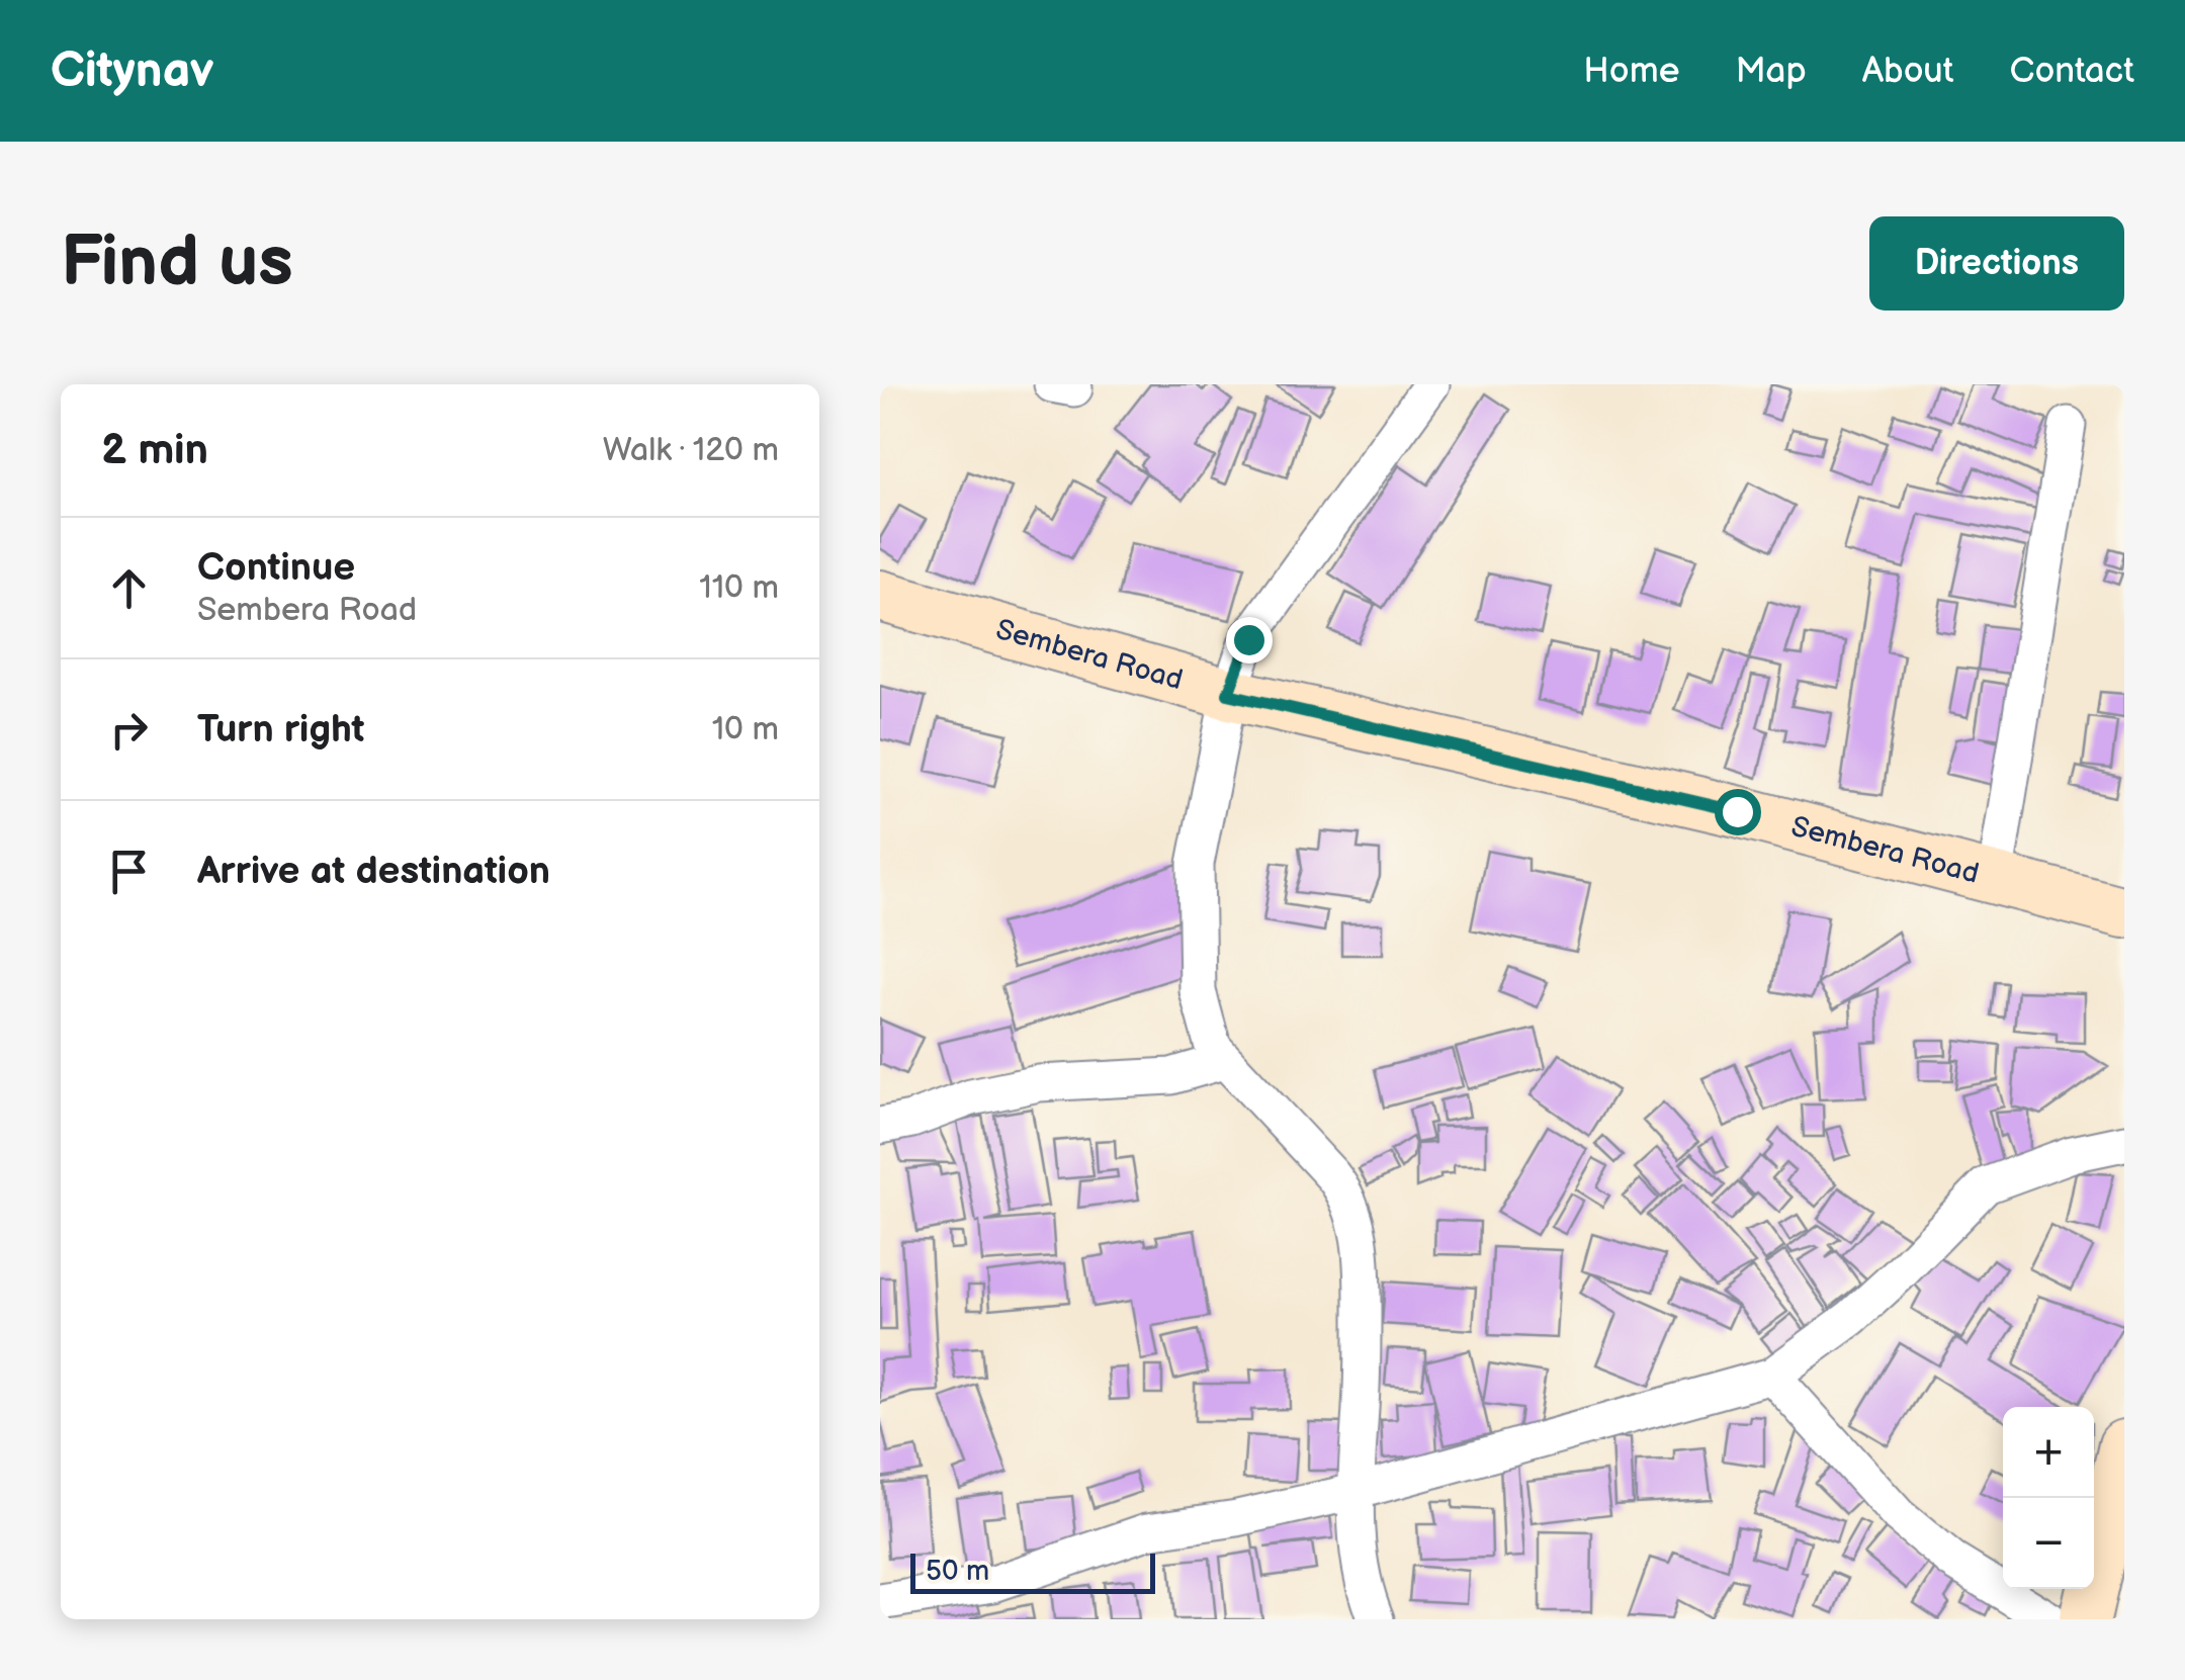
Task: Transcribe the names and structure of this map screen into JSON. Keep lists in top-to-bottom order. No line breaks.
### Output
{"streets":{"street":["Sembera Road"]},"scale_bar":"50 m","page":{"header":"Citynav","nav":["Home","Map","About","Contact"],"buttons":"Directions","title":"Find us","heading":["2 min","Walk · 120 m"],"list":[["Continue","Sembera Road","110 m"],["Turn right","10 m"],"Arrive at destination"],"map_buttons":["+","−"],"scale":"50 m"}}
